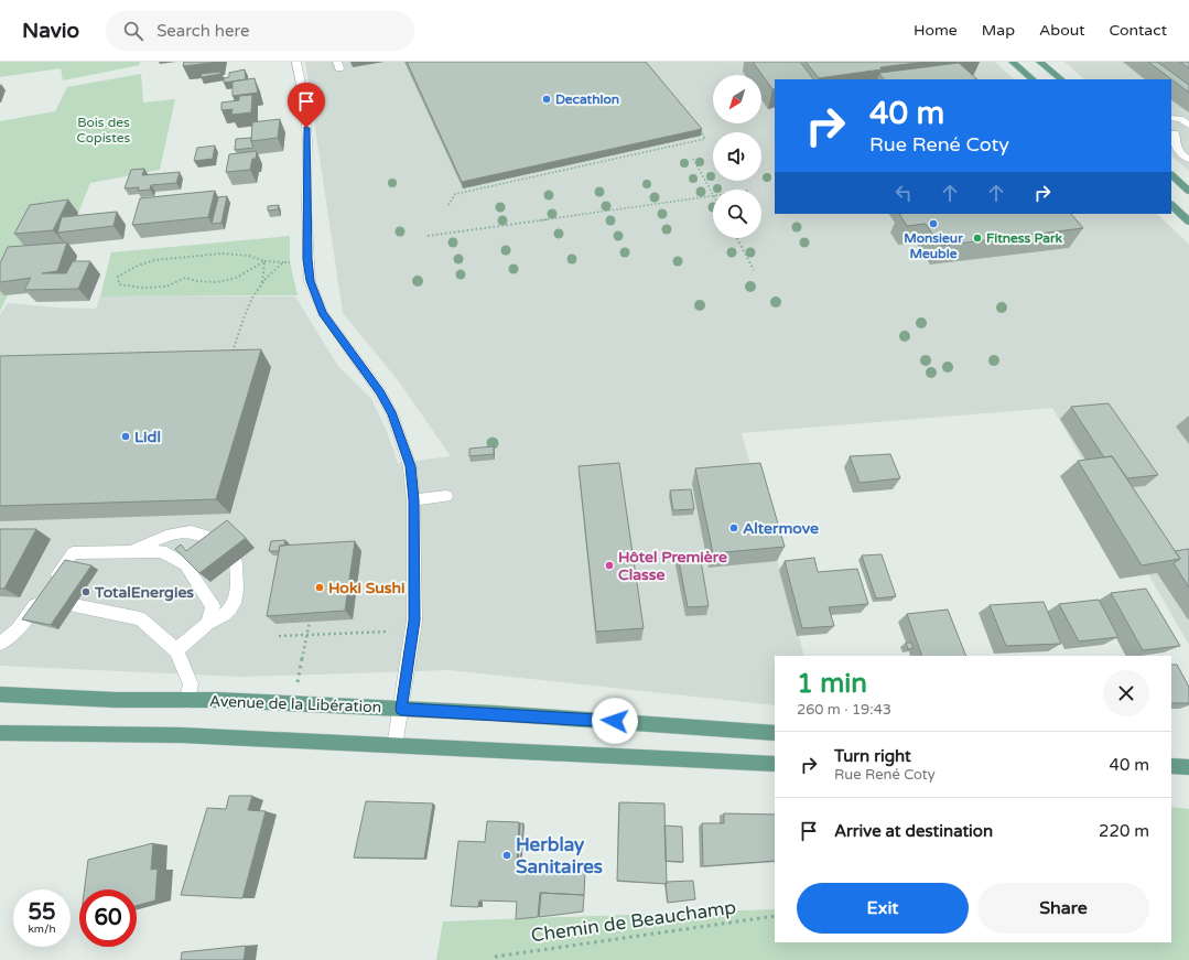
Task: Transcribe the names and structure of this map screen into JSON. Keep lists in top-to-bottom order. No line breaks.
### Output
{"streets":{"main road":["Avenue de la Libération"],"path":["Chemin de Beauchamp"]},"parks":["Bois des Copistes"],"places":["Decathlon","Monsieur Meuble","Fitness Park","Lidl","Altermove","Hôtel Première Classe","Hoki Sushi","TotalEnergies","Herblay Sanitaires"],"north":"bottom left","page":{"header":"Navio","search":"Search here","nav":["Home","Map","About","Contact"],"turn":["40 m","Rue René Coty"],"heading":["1 min","260 m · 19:43"],"list":[{"name":"Turn right","note":"Rue René Coty","value":"40 m"},{"name":"Arrive at destination","value":"220 m"}],"buttons":["Exit","Share"],"speed":"55 km/h","limit":"60"}}
